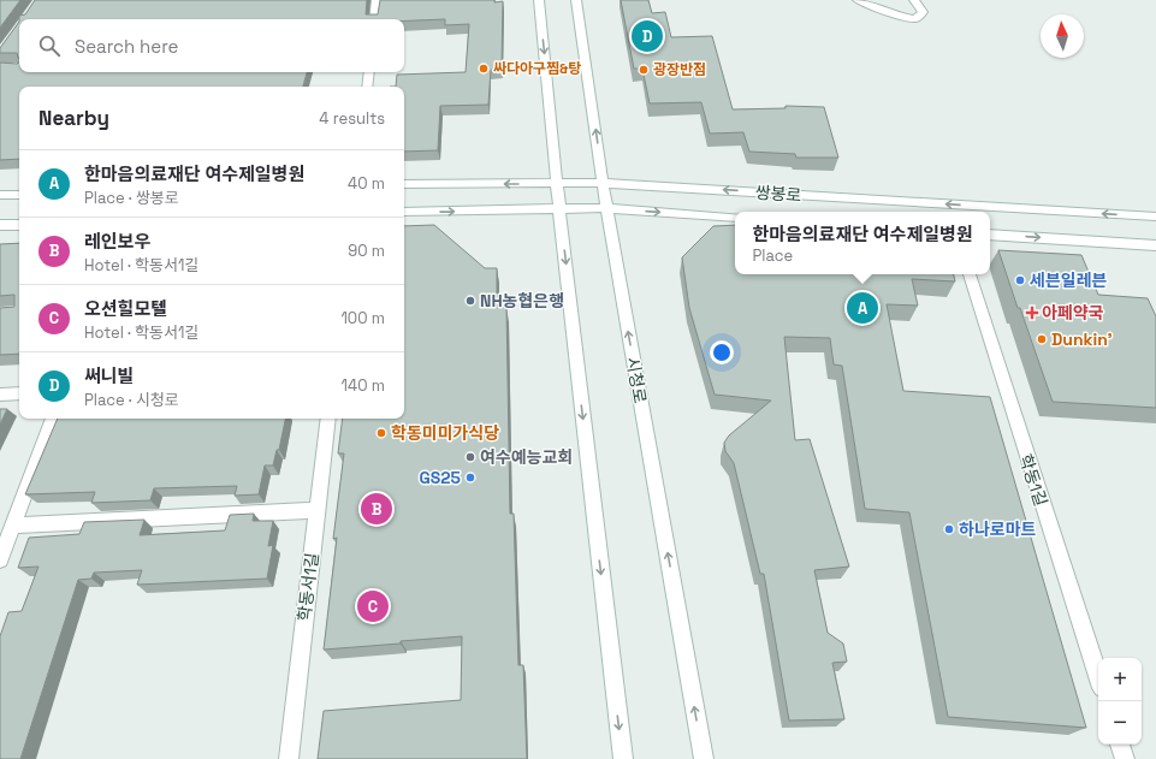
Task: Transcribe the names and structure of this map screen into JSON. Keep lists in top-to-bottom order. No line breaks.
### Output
{"streets":{"street":["쌍봉로","시청로","학동1길","학동서1길"]},"crossings":[["쌍봉로","시청로"]],"places":{"other":["싸다아구찜&탕","광장반점","세븐일레븐","NH농협은행","Dunkin'","학동미미가식당","여수예능교회","GS25","하나로마트"],"health":["아페약국"]},"north":"top","page":{"pins":["D","A","B","C"],"search":"Search here","heading":["Nearby","4 results"],"list":[{"mark":"A","name":"한마음의료재단 여수제일병원","note":"Place · 쌍봉로","value":"40 m"},{"mark":"B","name":"레인보우","note":"Hotel · 학동서1길","value":"90 m"},{"mark":"C","name":"오션힐모텔","note":"Hotel · 학동서1길","value":"100 m"},{"mark":"D","name":"써니빌","note":"Place · 시청로","value":"140 m"}],"popup":["한마음의료재단 여수제일병원","Place"],"map_buttons":["+","−"]}}
